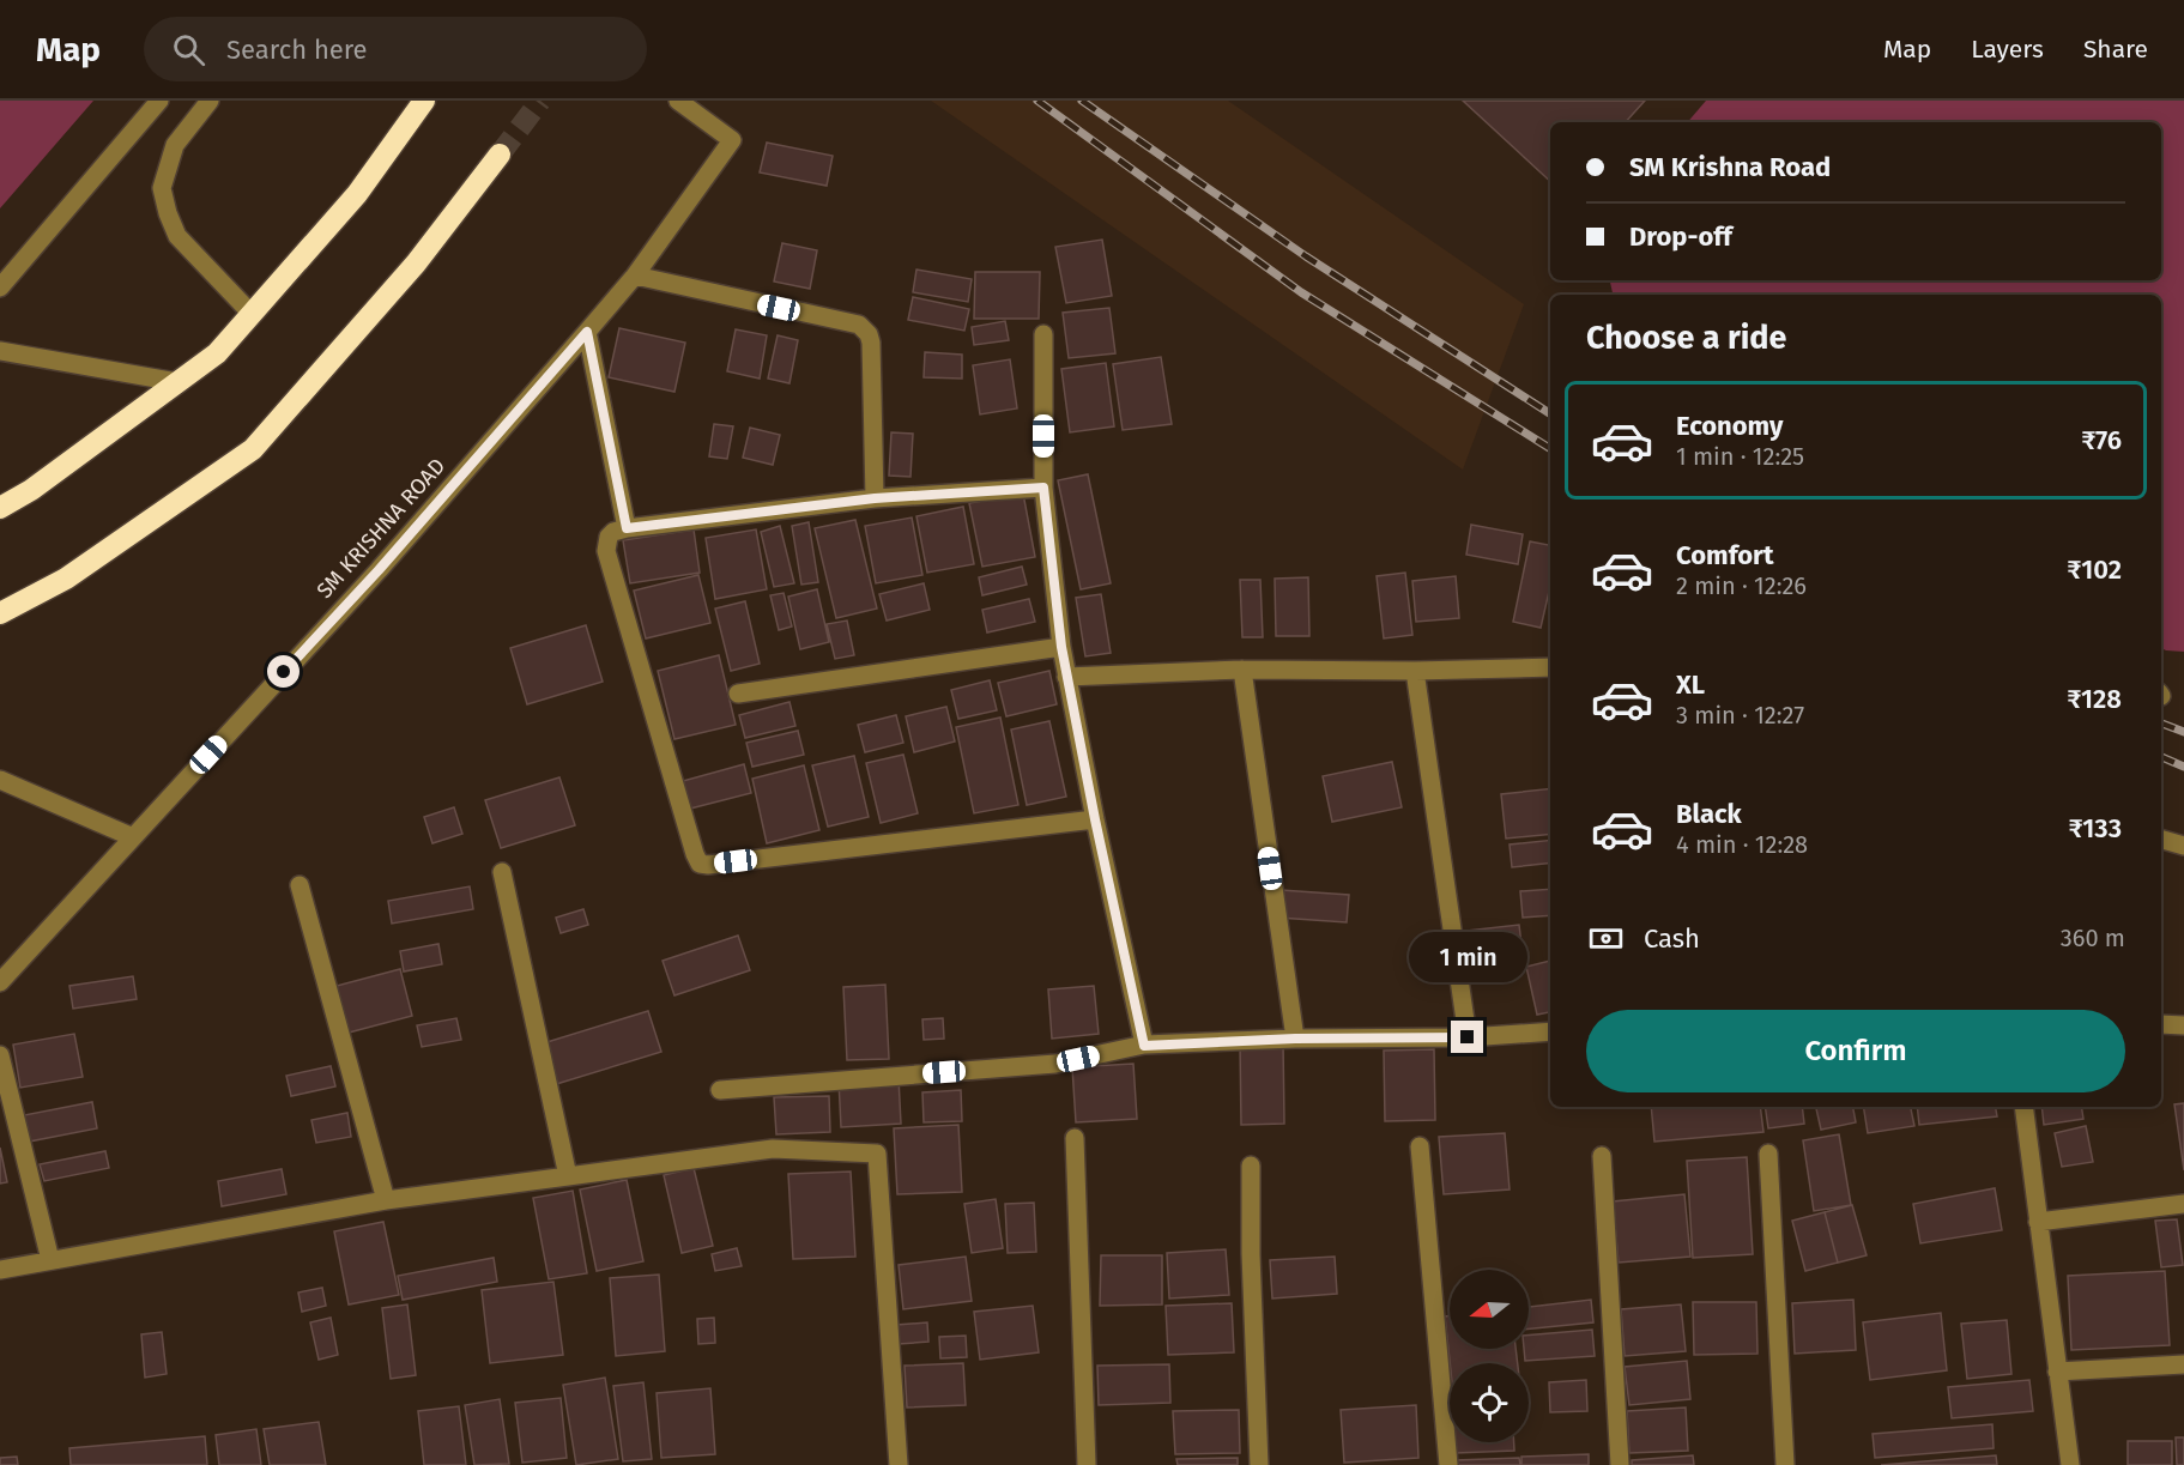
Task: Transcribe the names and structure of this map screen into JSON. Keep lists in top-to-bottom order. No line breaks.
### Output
{"streets":{"street":["SM KRISHNA ROAD"]},"north":"left","page":{"header":"Map","search":"Search here","nav":["Map","Layers","Share"],"banner":["SM Krishna Road","Drop-off"],"heading":"Choose a ride","list":[{"name":"Economy","note":"1 min · 12:25","value":"₹76"},{"name":"Comfort","note":"2 min · 12:26","value":"₹102"},{"name":"XL","note":"3 min · 12:27","value":"₹128"},{"name":"Black","note":"4 min · 12:28","value":"₹133"}],"pay":["Cash","360 m"],"bubble":"1 min","buttons":"Confirm"}}
